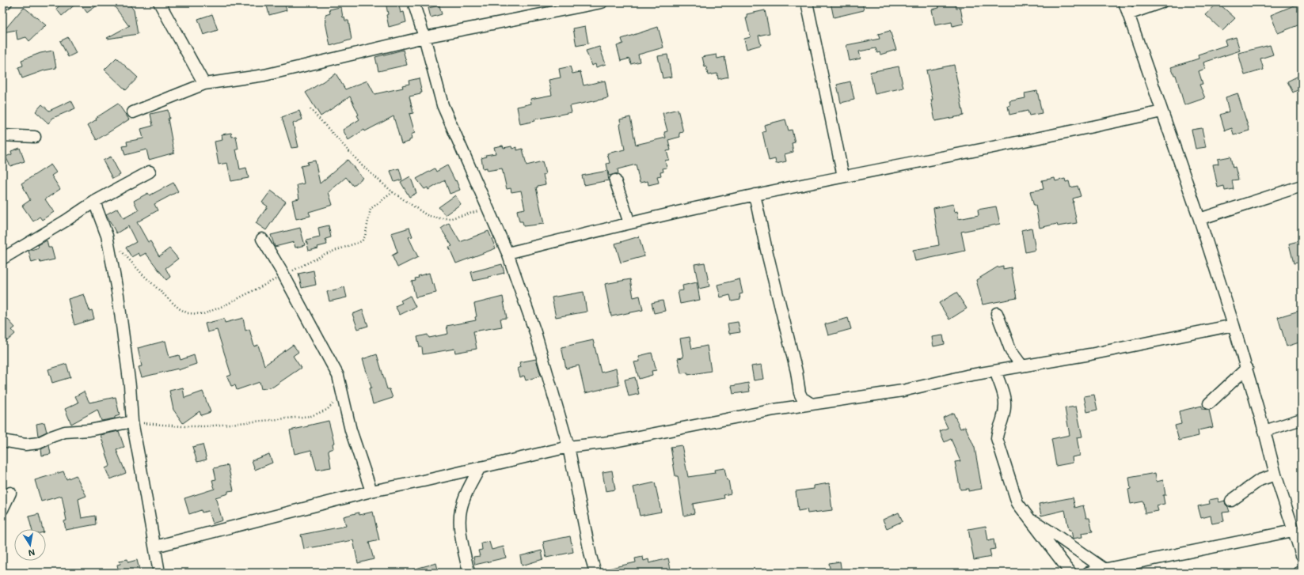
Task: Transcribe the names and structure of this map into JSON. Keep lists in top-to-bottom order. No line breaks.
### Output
{"north":"bottom"}
